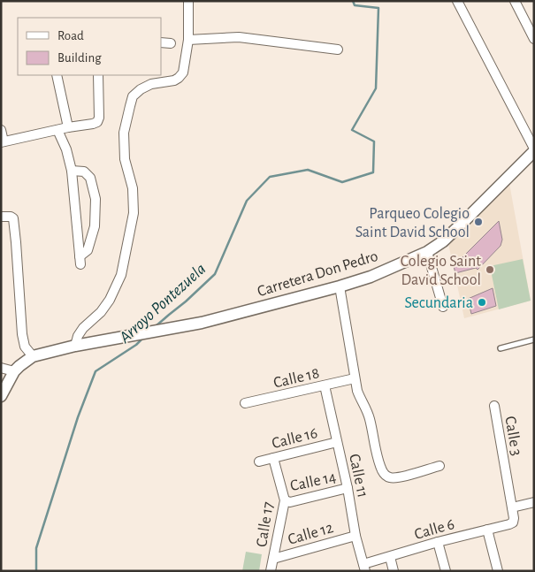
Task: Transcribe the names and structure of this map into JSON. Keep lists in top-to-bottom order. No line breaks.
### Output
{"streets":{"street":["Carretera Don Pedro","Calle 18","Calle 3","Calle 16","Calle 11","Calle 14","Calle 17","Calle 6","Calle 12"]},"crossings":[["Calle 18","Calle 11"],["Calle 3","Calle 6"],["Calle 16","Calle 11"],["Calle 16","Calle 17"],["Calle 11","Calle 14"],["Calle 11","Calle 6"],["Calle 11","Calle 12"],["Calle 14","Calle 17"],["Calle 17","Calle 12"]],"water":["Arroyo Pontezuela"],"places":["Parqueo Colegio Saint David School","Colegio Saint David School","Secundaria"],"legend":["Road","Building"]}
